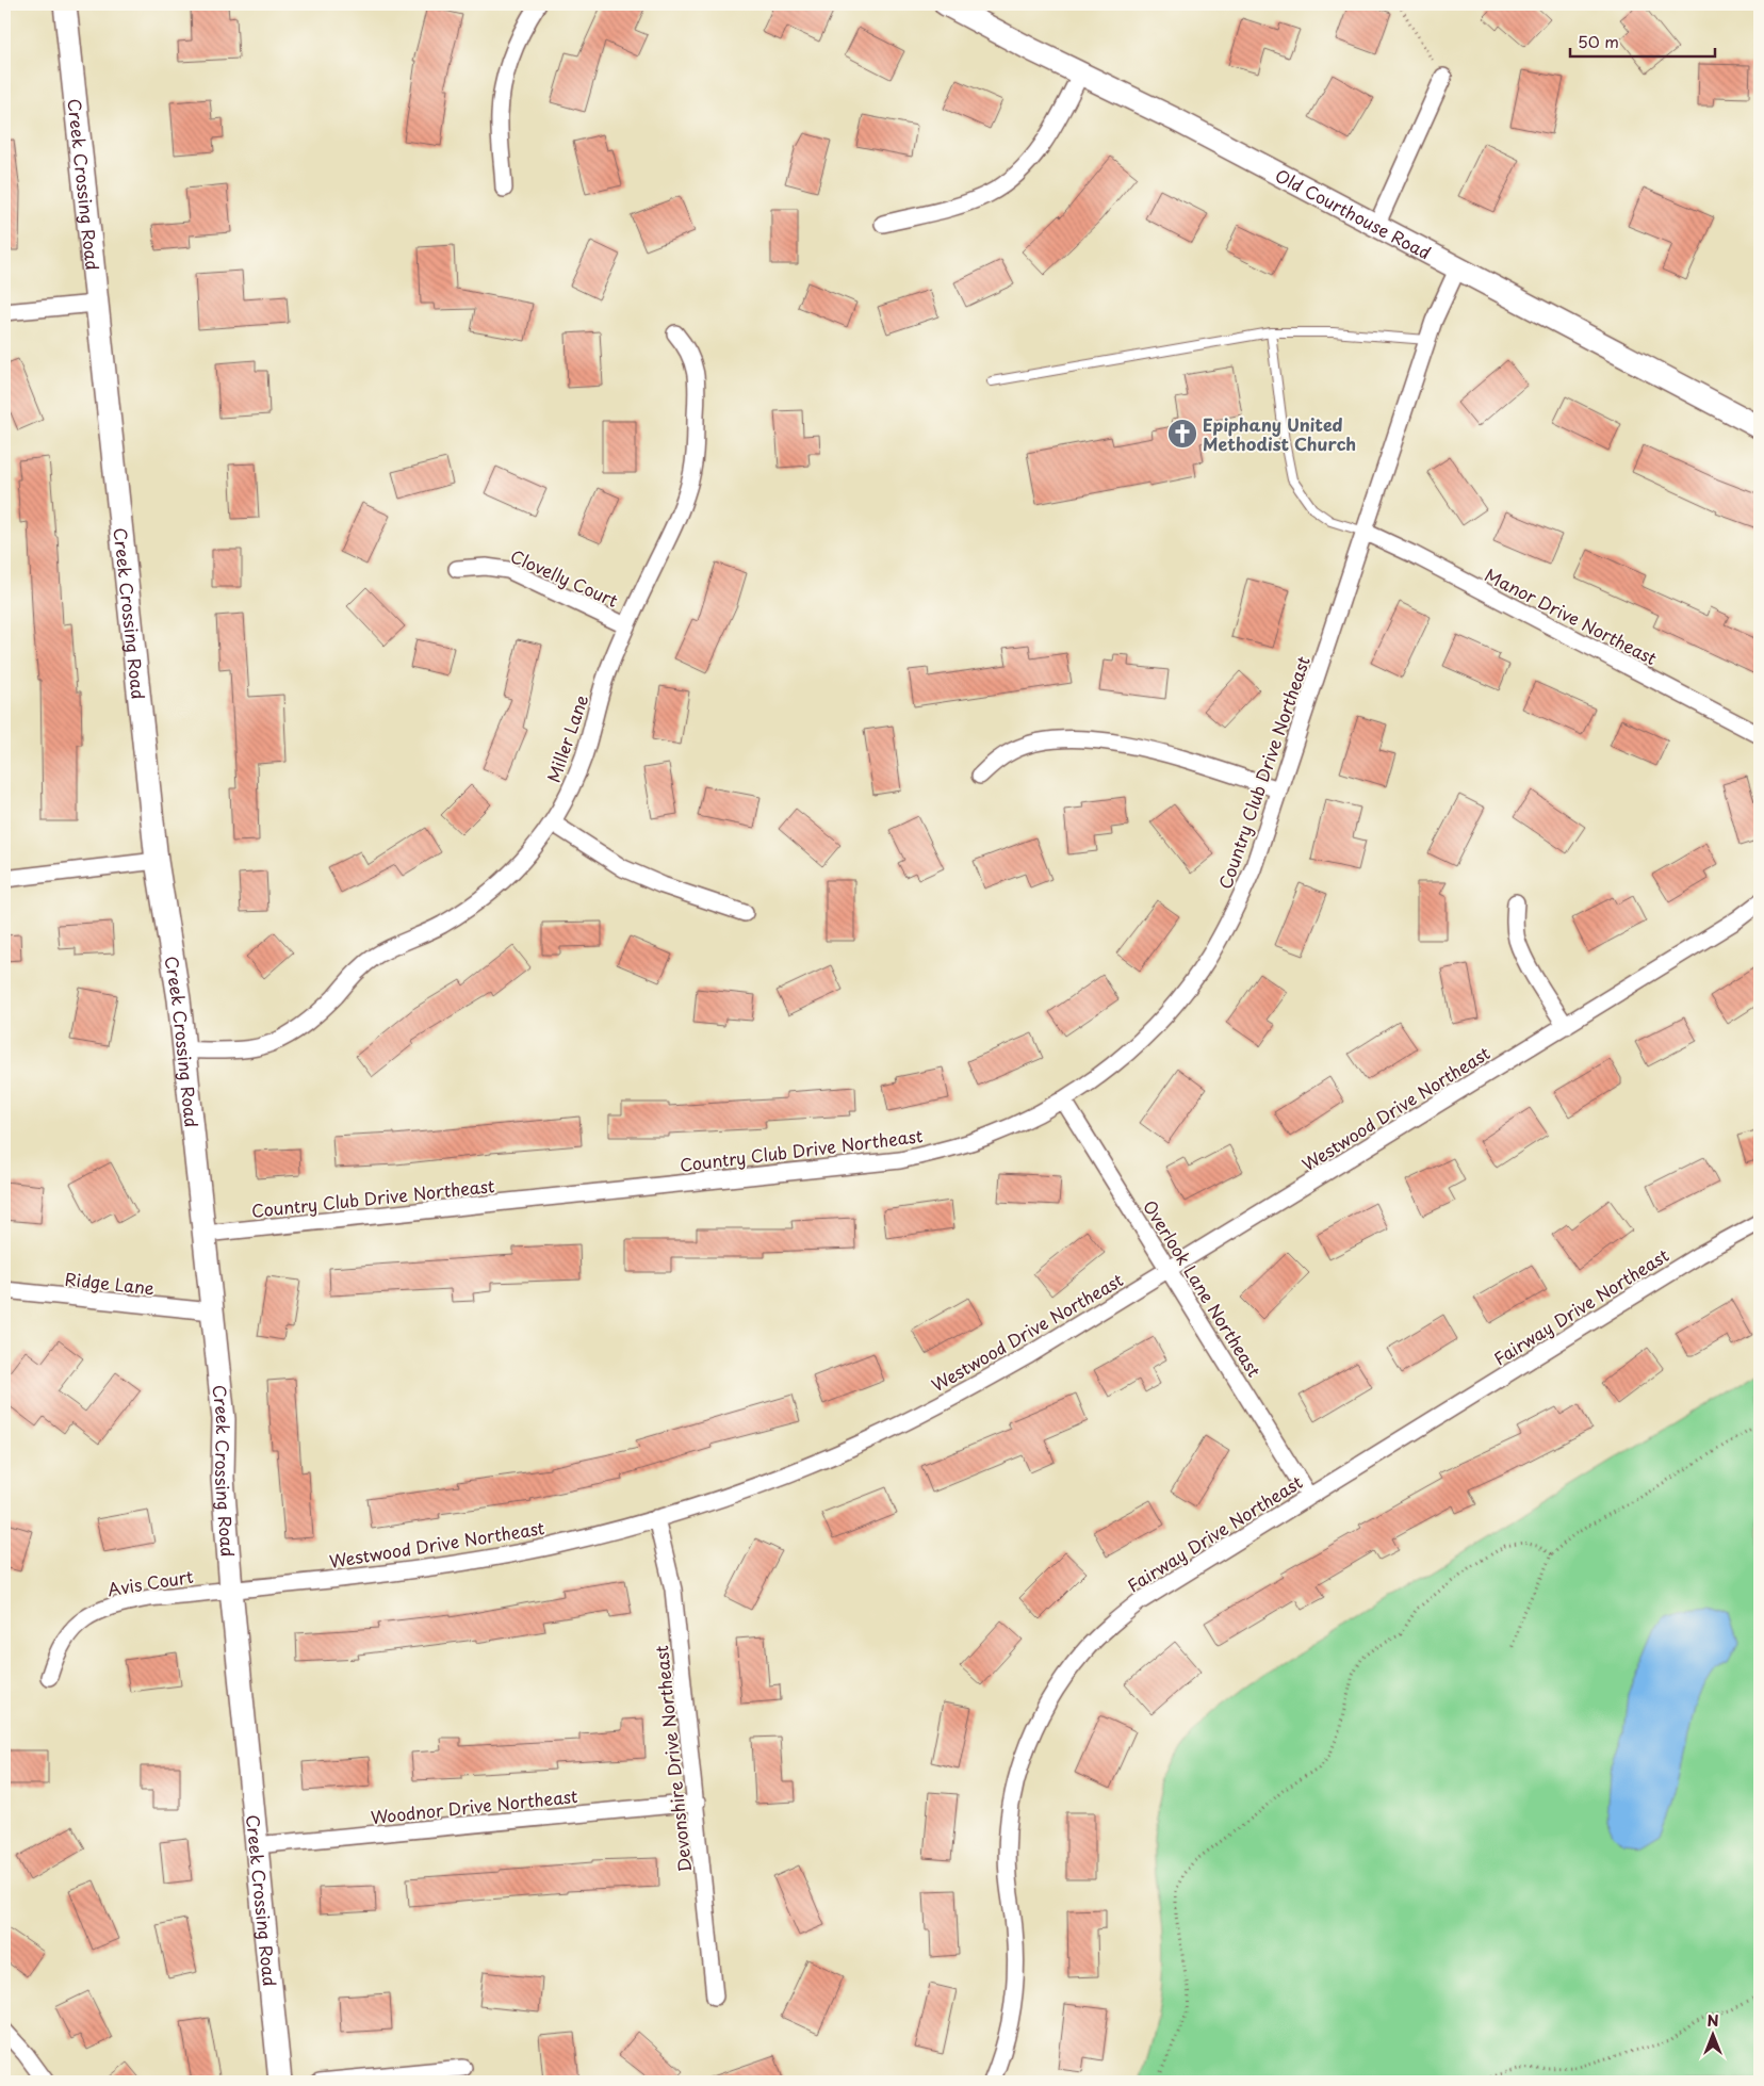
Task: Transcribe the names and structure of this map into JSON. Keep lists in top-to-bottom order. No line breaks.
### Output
{"streets":{"street":["Creek Crossing Road","Old Courthouse Road","Clovelly Court","Manor Drive Northeast","Miller Lane","Country Club Drive Northeast","Westwood Drive Northeast","Ridge Lane","Overlook Lane Northeast","Fairway Drive Northeast","Avis Court","Devonshire Drive Northeast","Woodnor Drive Northeast"]},"crossings":[["Creek Crossing Road","Miller Lane"],["Creek Crossing Road","Country Club Drive Northeast"],["Creek Crossing Road","Westwood Drive Northeast"],["Creek Crossing Road","Ridge Lane"],["Creek Crossing Road","Avis Court"],["Creek Crossing Road","Woodnor Drive Northeast"],["Old Courthouse Road","Country Club Drive Northeast"],["Clovelly Court","Miller Lane"],["Manor Drive Northeast","Country Club Drive Northeast"],["Country Club Drive Northeast","Overlook Lane Northeast"],["Westwood Drive Northeast","Overlook Lane Northeast"],["Westwood Drive Northeast","Avis Court"],["Westwood Drive Northeast","Devonshire Drive Northeast"],["Overlook Lane Northeast","Fairway Drive Northeast"],["Devonshire Drive Northeast","Woodnor Drive Northeast"]],"places":{"church":["Epiphany United Methodist Church"]},"scale_bar":"50 m","north":"top"}
